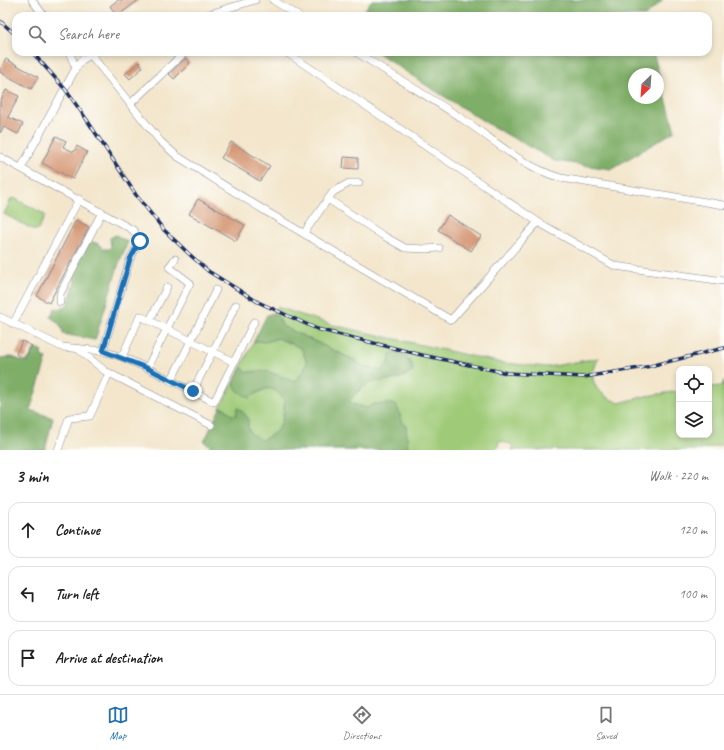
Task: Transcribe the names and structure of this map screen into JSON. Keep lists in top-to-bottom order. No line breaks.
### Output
{"north":"bottom left","page":{"search":"Search here","heading":["3 min","Walk · 220 m"],"list":[["Continue","120 m"],["Turn left","100 m"],"Arrive at destination"],"nav":["Map","Directions","Saved"]}}
